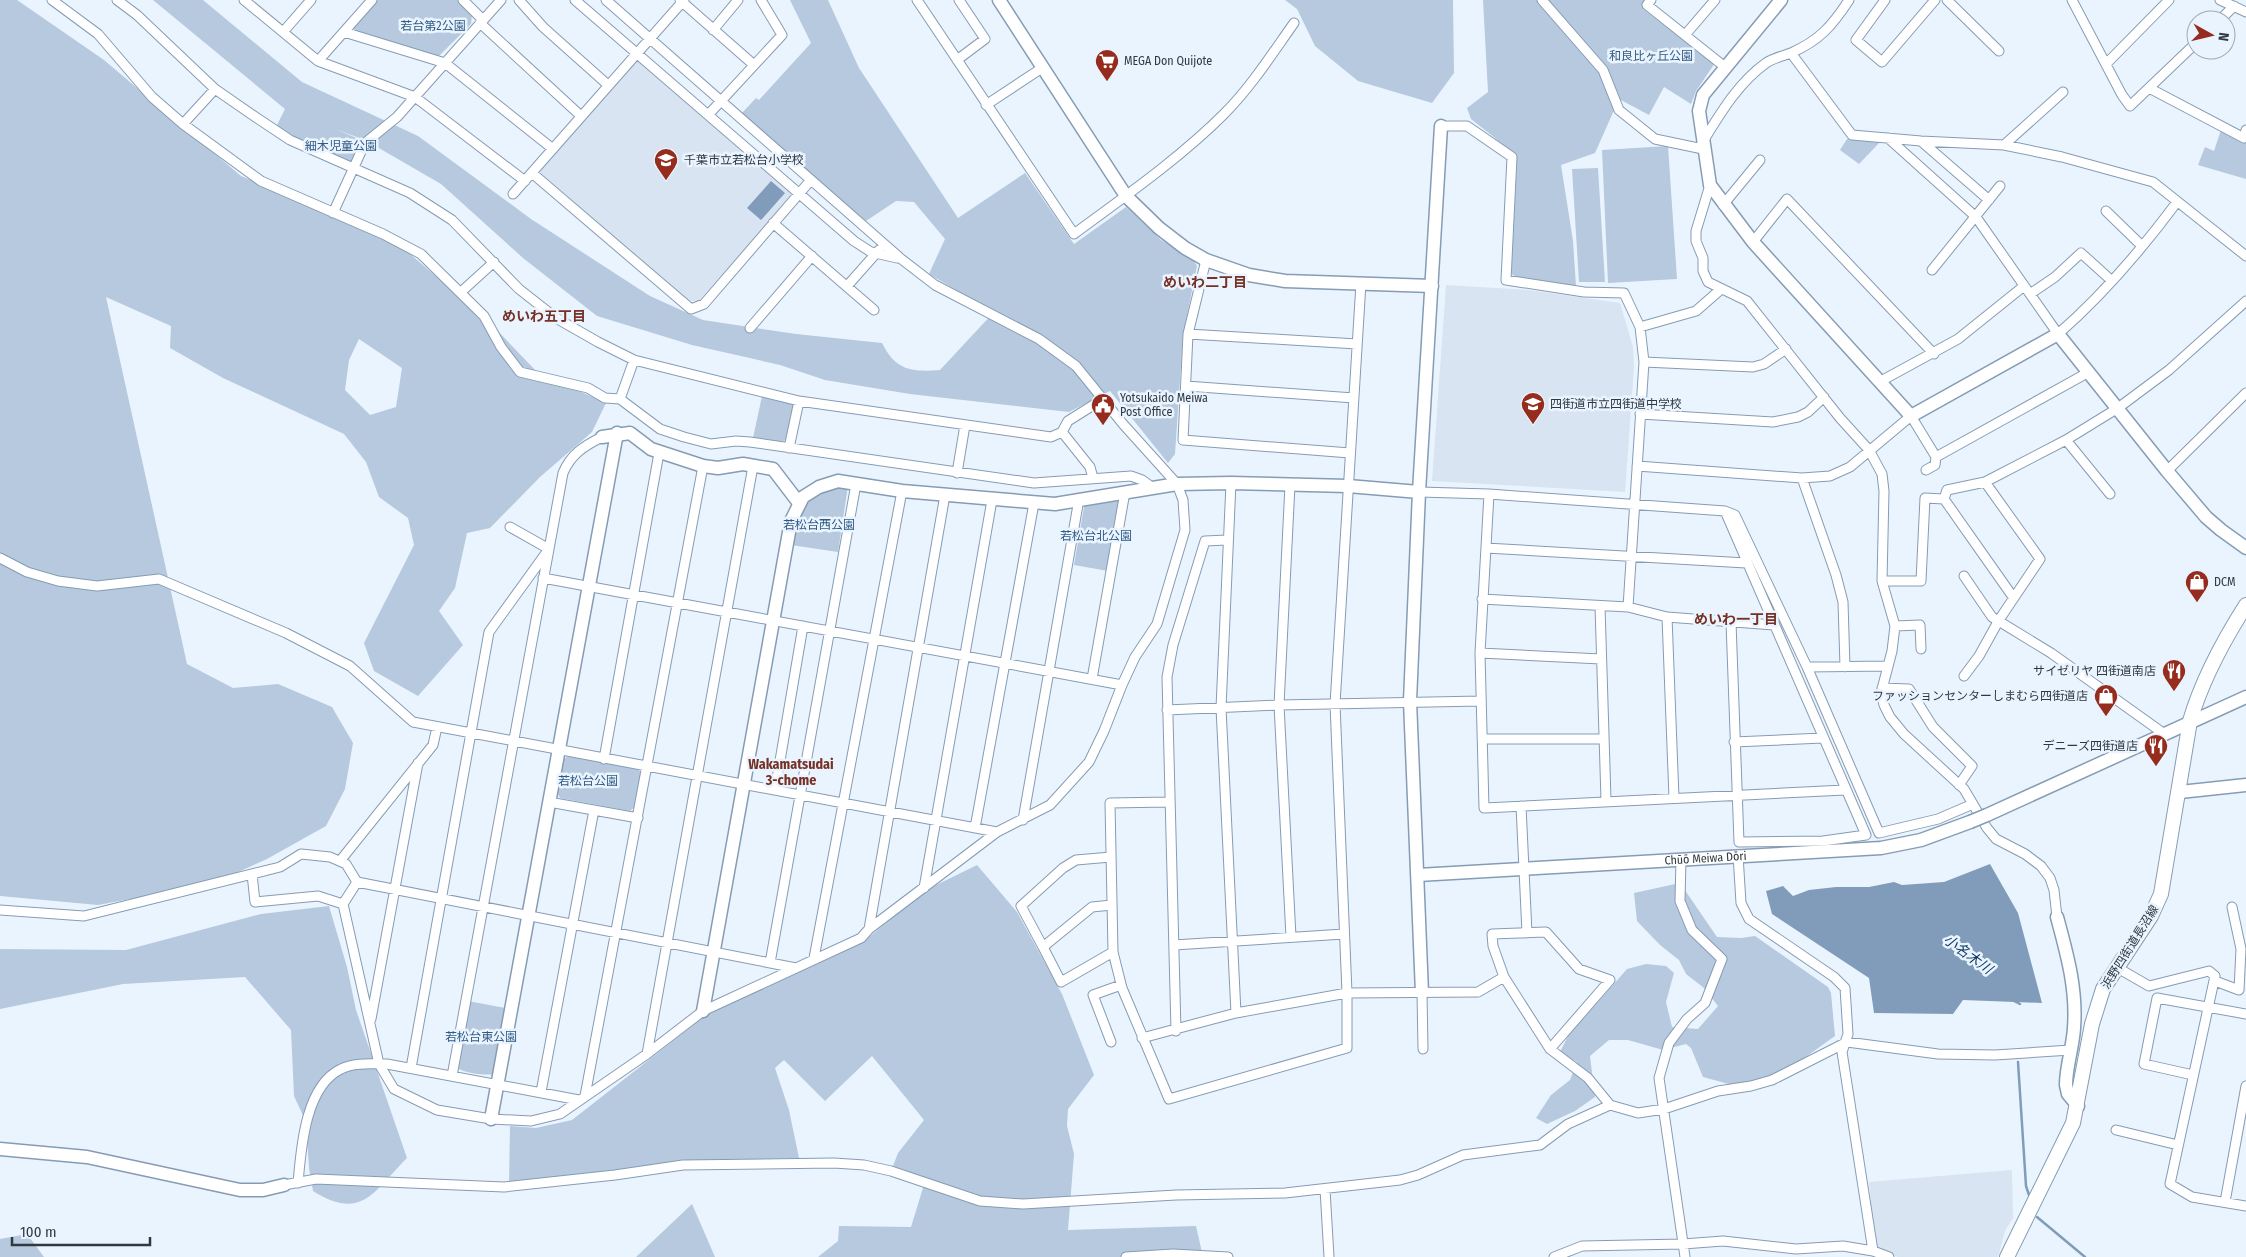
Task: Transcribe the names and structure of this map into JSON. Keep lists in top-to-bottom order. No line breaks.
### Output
{"streets":{"main road":["浜野四街道長沼線"],"street":["Chūō Meiwa Dōri"]},"crossings":[["Chūō Meiwa Dōri","浜野四街道長沼線"]],"districts":["めいわ二丁目","めいわ五丁目","めいわ一丁目","Wakamatsudai 3-chome"],"water":["小名木川"],"parks":["若台第2公園","和良比ヶ丘公園","細木児童公園","若松台西公園","若松台北公園","若松台公園","若松台東公園"],"places":{"supermarket":["MEGA Don Quijote"],"school or university":["千葉市立若松台小学校","四街道市立四街道中学校"],"public building":["Yotsukaido Meiwa Post Office"],"shop":["DCM","ファッションセンターしまむら四街道店"],"restaurant":["サイゼリヤ 四街道南店","デニーズ四街道店"]},"scale_bar":"100 m","north":"right"}
